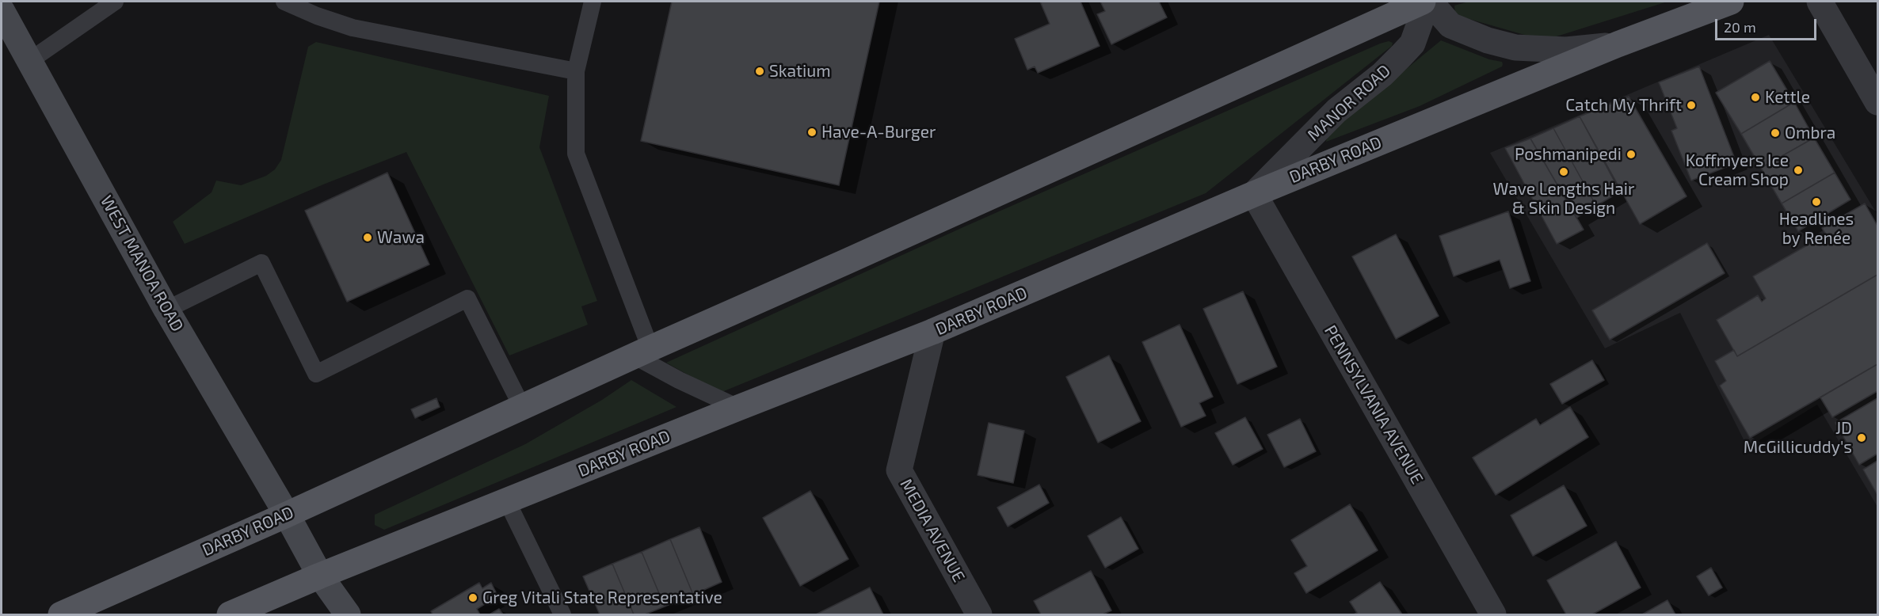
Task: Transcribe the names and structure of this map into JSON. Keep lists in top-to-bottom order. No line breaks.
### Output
{"streets":{"main road":["DARBY ROAD","WEST MANOA ROAD"],"street":["MANOR ROAD","PENNSYLVANIA AVENUE","MEDIA AVENUE"]},"crossings":[["MANOR ROAD","DARBY ROAD"],["MANOR ROAD","PENNSYLVANIA AVENUE"],["DARBY ROAD","WEST MANOA ROAD"],["DARBY ROAD","PENNSYLVANIA AVENUE"],["DARBY ROAD","MEDIA AVENUE"]],"places":["Skatium","Kettle","Catch My Thrift","Have-A-Burger","Ombra","Poshmanipedi","Koffmyers Ice Cream Shop","Wave Lengths Hair & Skin Design","Headlines by Renée","Wawa","JD McGillicuddy's","Greg Vitali State Representative"],"scale_bar":"20 m"}
